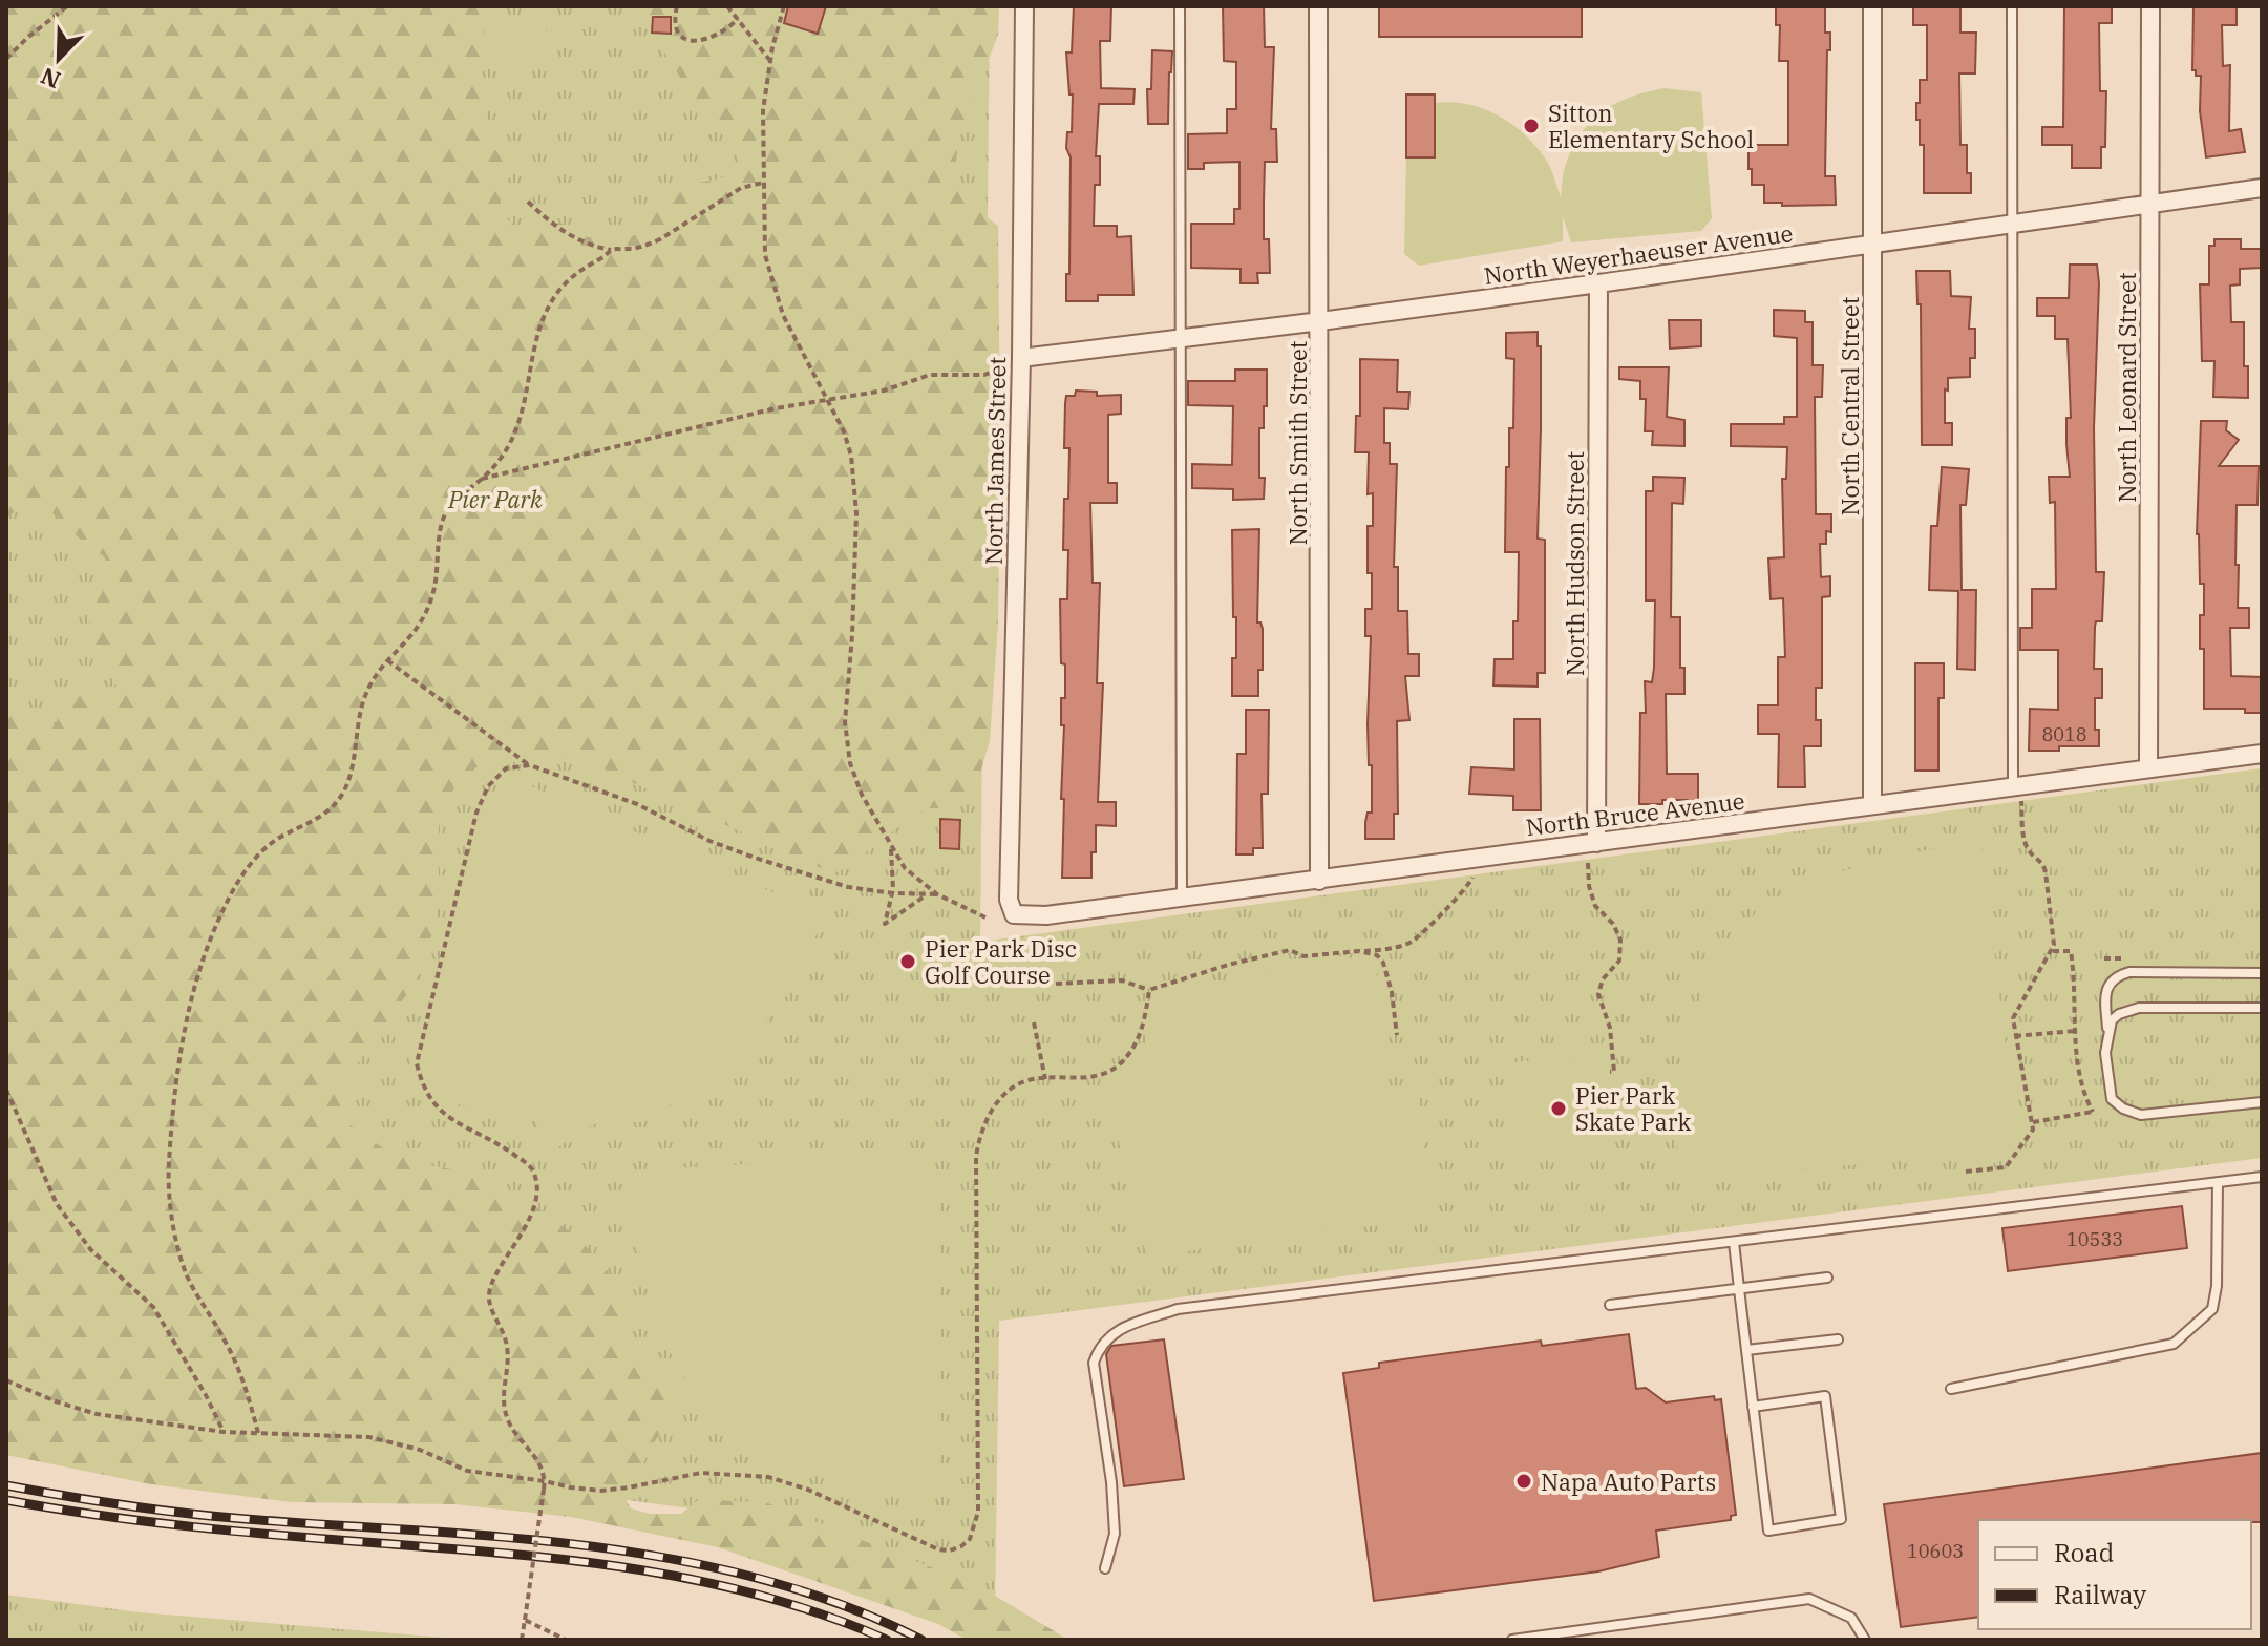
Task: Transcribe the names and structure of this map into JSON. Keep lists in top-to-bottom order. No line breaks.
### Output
{"streets":{"street":["North Weyerhaeuser Avenue","North Leonard Street","North Central Street","North Smith Street","North James Street","North Hudson Street","North Bruce Avenue"]},"crossings":[["North Weyerhaeuser Avenue","North Leonard Street"],["North Weyerhaeuser Avenue","North Central Street"],["North Weyerhaeuser Avenue","North Smith Street"],["North Weyerhaeuser Avenue","North James Street"],["North Weyerhaeuser Avenue","North Hudson Street"],["North Leonard Street","North Bruce Avenue"],["North Central Street","North Bruce Avenue"],["North Smith Street","North Bruce Avenue"],["North James Street","North Bruce Avenue"],["North Hudson Street","North Bruce Avenue"]],"parks":["Pier Park"],"places":["Sitton Elementary School","Pier Park Disc Golf Course","Pier Park Skate Park","Napa Auto Parts"],"house_numbers":["8018","10533","10603"],"legend":["Road","Railway"],"north":"bottom left"}
